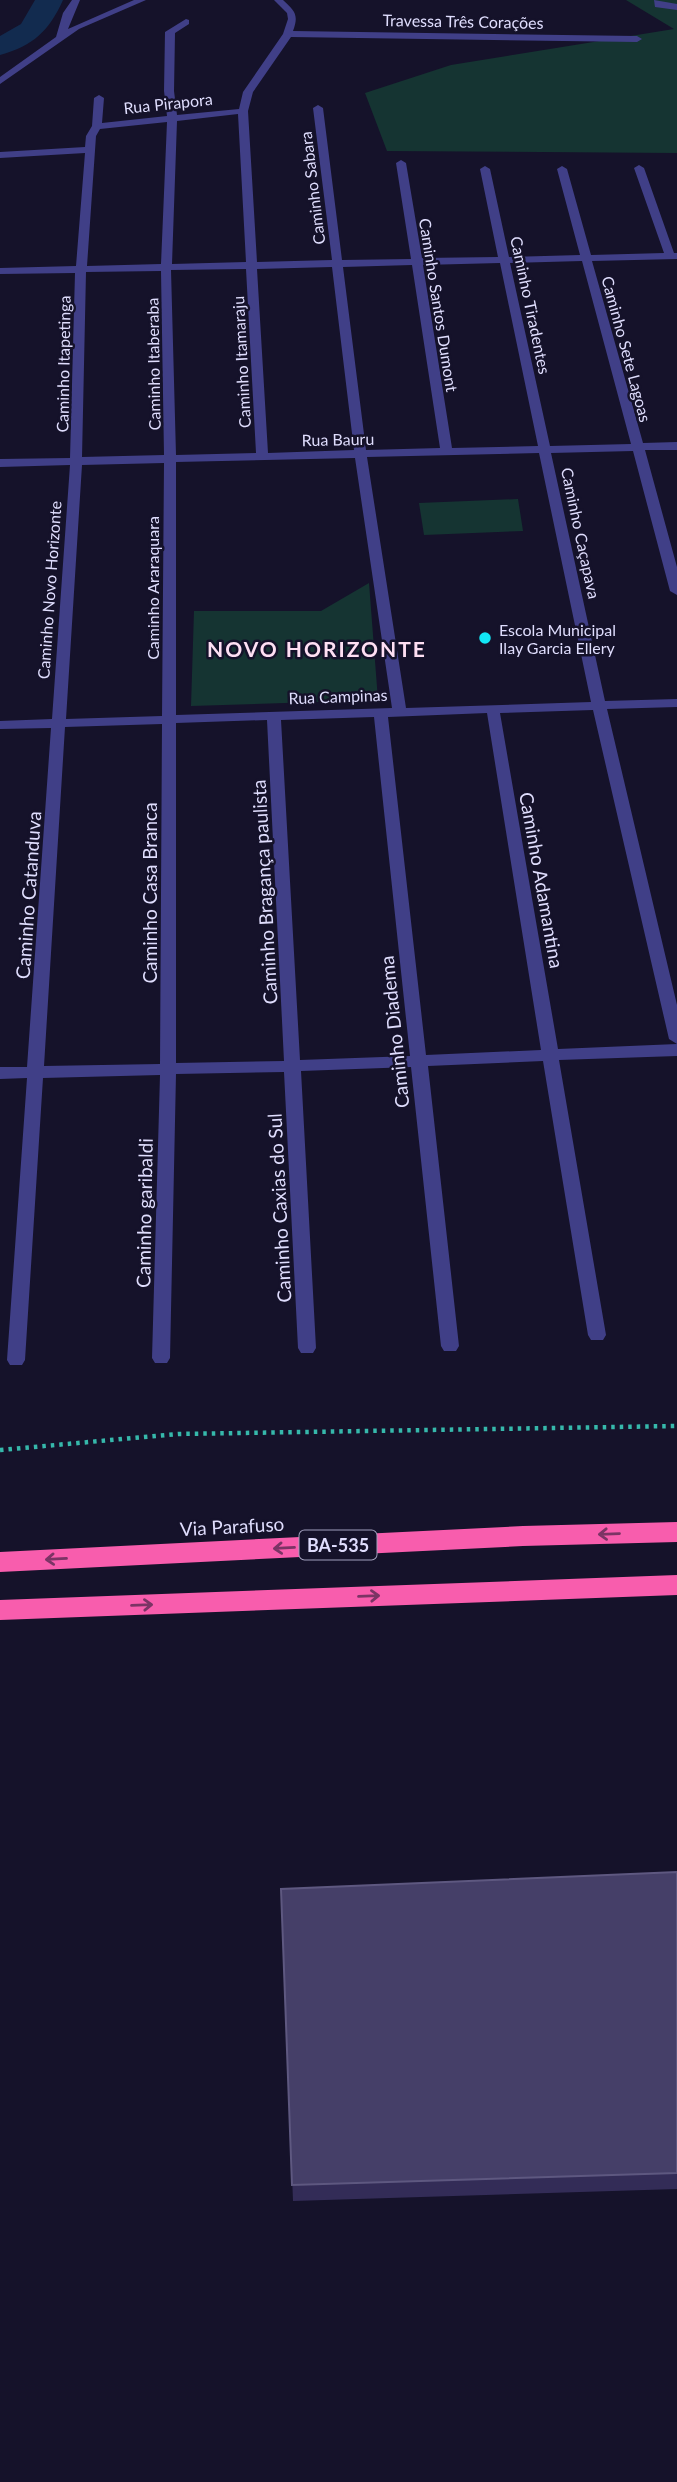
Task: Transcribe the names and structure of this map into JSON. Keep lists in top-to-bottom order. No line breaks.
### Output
{"streets":{"highway":["Via Parafuso","BA-535"],"street":["Travessa Três Corações","Rua Pirapora","Caminho Sabara","Caminho Santos Dumont","Caminho Tiradentes","Caminho Sete Lagoas","Caminho Itamaraju","Caminho Itapetinga","Caminho Itaberaba","Rua Bauru","Caminho Caçapava","Caminho Araraquara","Caminho Novo Horizonte","Rua Campinas","Caminho Adamantina","Caminho Bragança paulista","Caminho Casa Branca","Caminho Catanduva","Caminho Diadema","Caminho Caxias do Sul","Caminho garibaldi"]},"crossings":[["Rua Pirapora","Caminho Itamaraju"],["Rua Pirapora","Caminho Itapetinga"],["Rua Pirapora","Caminho Itaberaba"],["Caminho Sabara","Rua Bauru"],["Caminho Sabara","Rua Campinas"],["Caminho Santos Dumont","Rua Bauru"],["Caminho Tiradentes","Rua Bauru"],["Caminho Tiradentes","Caminho Caçapava"],["Caminho Sete Lagoas","Rua Bauru"],["Caminho Itamaraju","Rua Bauru"],["Caminho Itapetinga","Rua Bauru"],["Caminho Itapetinga","Caminho Novo Horizonte"],["Caminho Itaberaba","Rua Bauru"],["Caminho Itaberaba","Caminho Araraquara"],["Rua Bauru","Caminho Caçapava"],["Rua Bauru","Caminho Araraquara"],["Rua Bauru","Caminho Novo Horizonte"],["Caminho Caçapava","Rua Campinas"],["Caminho Araraquara","Rua Campinas"],["Caminho Araraquara","Caminho Casa Branca"],["Caminho Novo Horizonte","Rua Campinas"],["Caminho Novo Horizonte","Caminho Catanduva"],["Rua Campinas","Caminho Adamantina"],["Rua Campinas","Caminho Bragança paulista"],["Rua Campinas","Caminho Casa Branca"],["Rua Campinas","Caminho Catanduva"],["Rua Campinas","Caminho Diadema"],["Caminho Bragança paulista","Caminho Caxias do Sul"],["Caminho Casa Branca","Caminho garibaldi"]],"districts":["NOVO HORIZONTE"],"places":["Escola Municipal Ilay Garcia Ellery"]}
